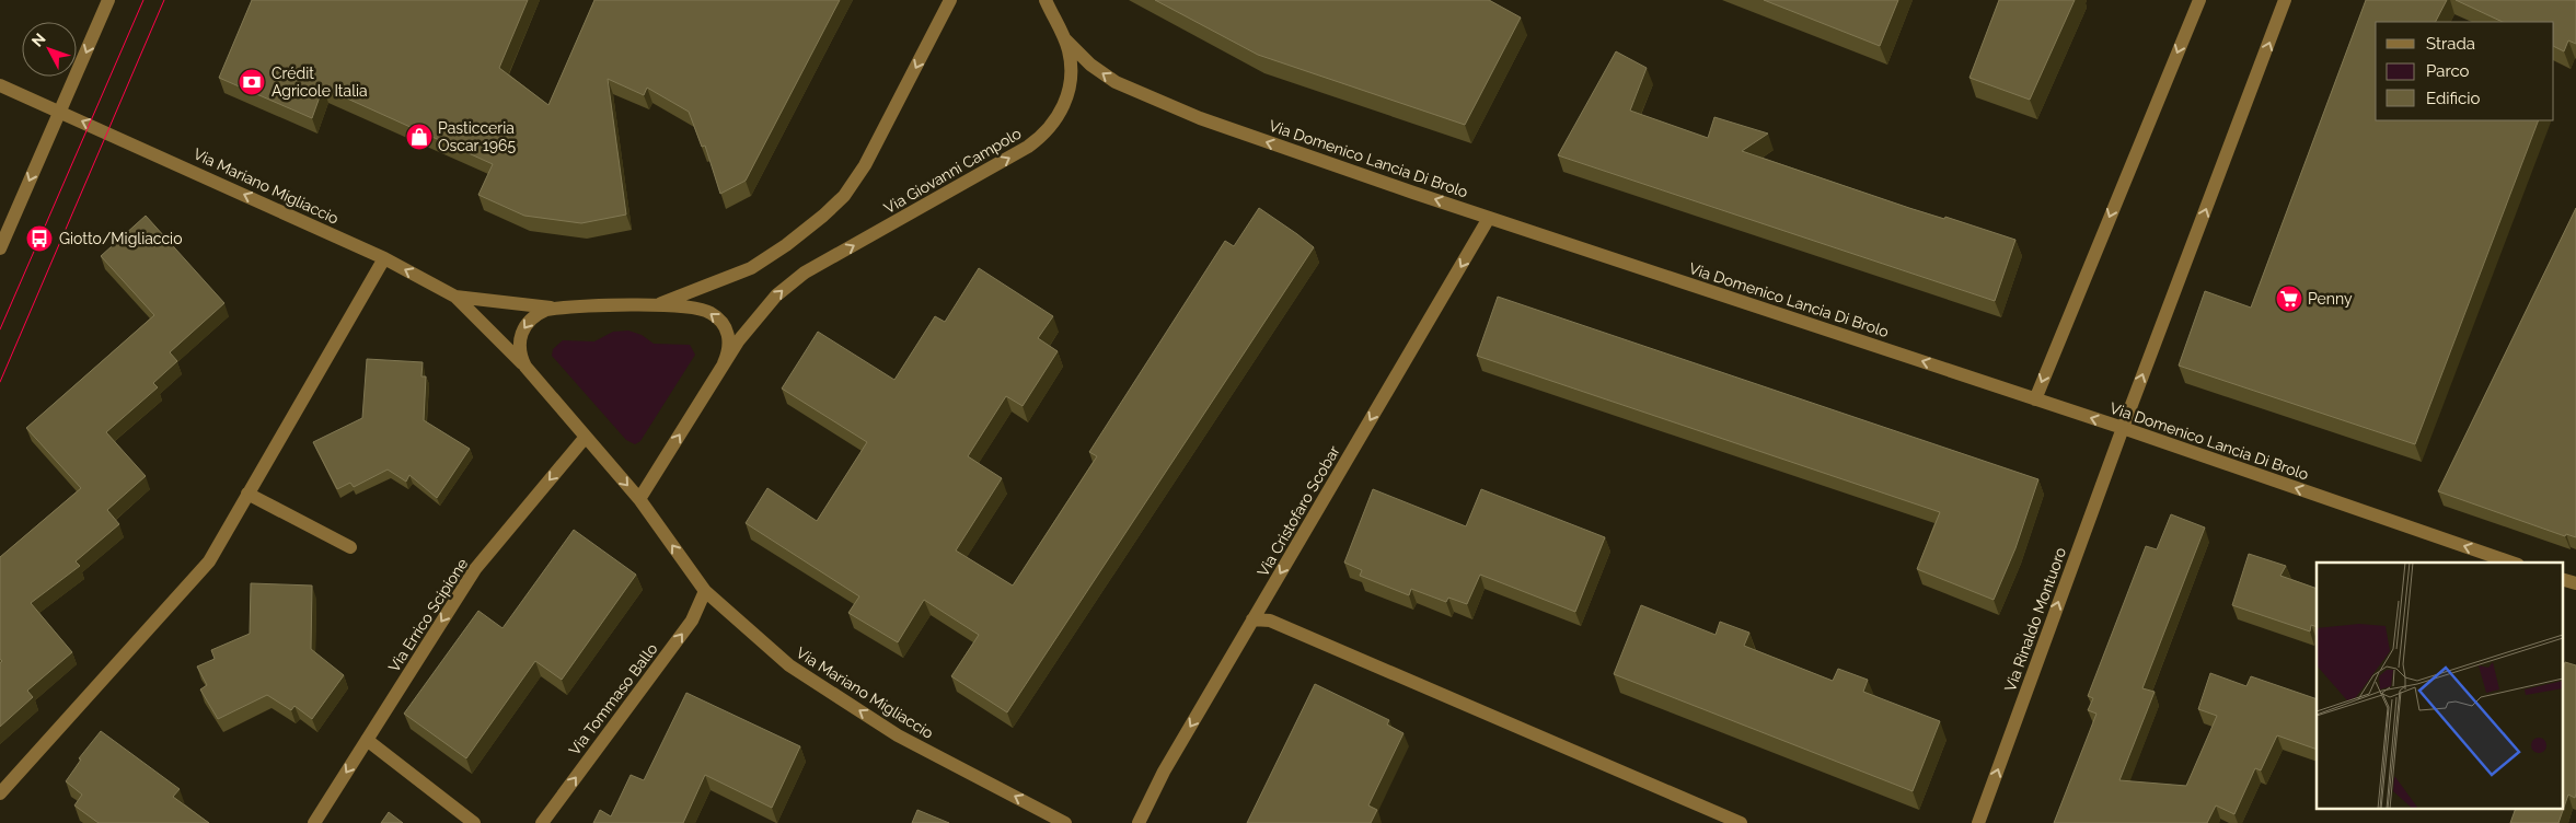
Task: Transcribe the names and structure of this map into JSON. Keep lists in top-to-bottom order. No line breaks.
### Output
{"streets":{"street":["Via Domenico Lancia Di Brolo","Via Giovanni Campolo","Via Mariano Migliaccio","Via Cristofaro Scobar","Via Errico Scipione","Via Rinaldo Montuoro","Via Tommaso Ballo"]},"crossings":[["Via Domenico Lancia Di Brolo","Via Giovanni Campolo"],["Via Domenico Lancia Di Brolo","Via Cristofaro Scobar"],["Via Domenico Lancia Di Brolo","Via Rinaldo Montuoro"],["Via Giovanni Campolo","Via Mariano Migliaccio"],["Via Mariano Migliaccio","Via Errico Scipione"],["Via Mariano Migliaccio","Via Tommaso Ballo"]],"one_way":["Via Domenico Lancia Di Brolo","Via Mariano Migliaccio","Via Cristofaro Scobar","Via Errico Scipione","Via Tommaso Ballo"],"places":{"bank":["Crédit Agricole Italia"],"shop":["Pasticceria Oscar 1965"],"bus stop":["Giotto/Migliaccio"],"supermarket":["Penny"]},"legend":["Strada","Parco","Edificio"],"north":"top left"}
